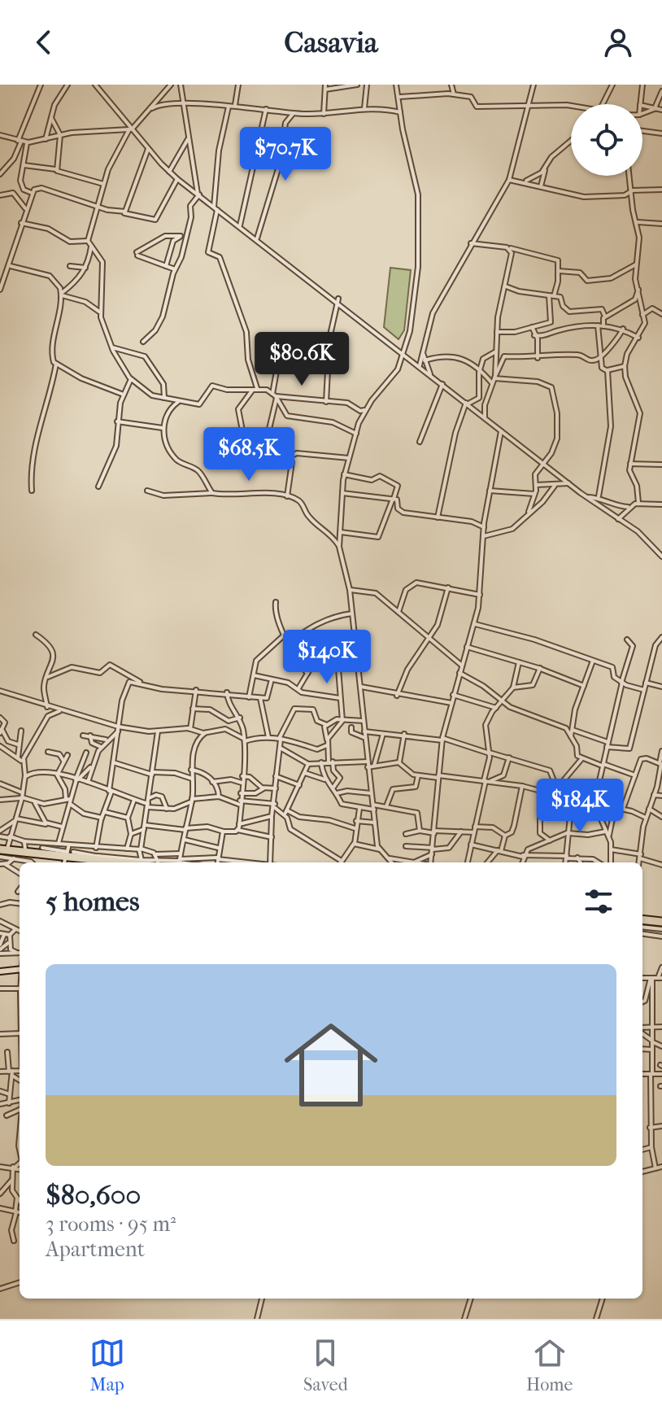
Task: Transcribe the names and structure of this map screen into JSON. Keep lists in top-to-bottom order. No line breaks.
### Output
{"page":{"header":"Casavia","price":["$70.7K","$80.6K","$68.5K","$140K","$184K"],"heading":"5 homes","list":[{"name":"$80,600","note":"3 rooms · 95 m² · Apartment"}],"tabs":["Map","Saved","Home"]}}
